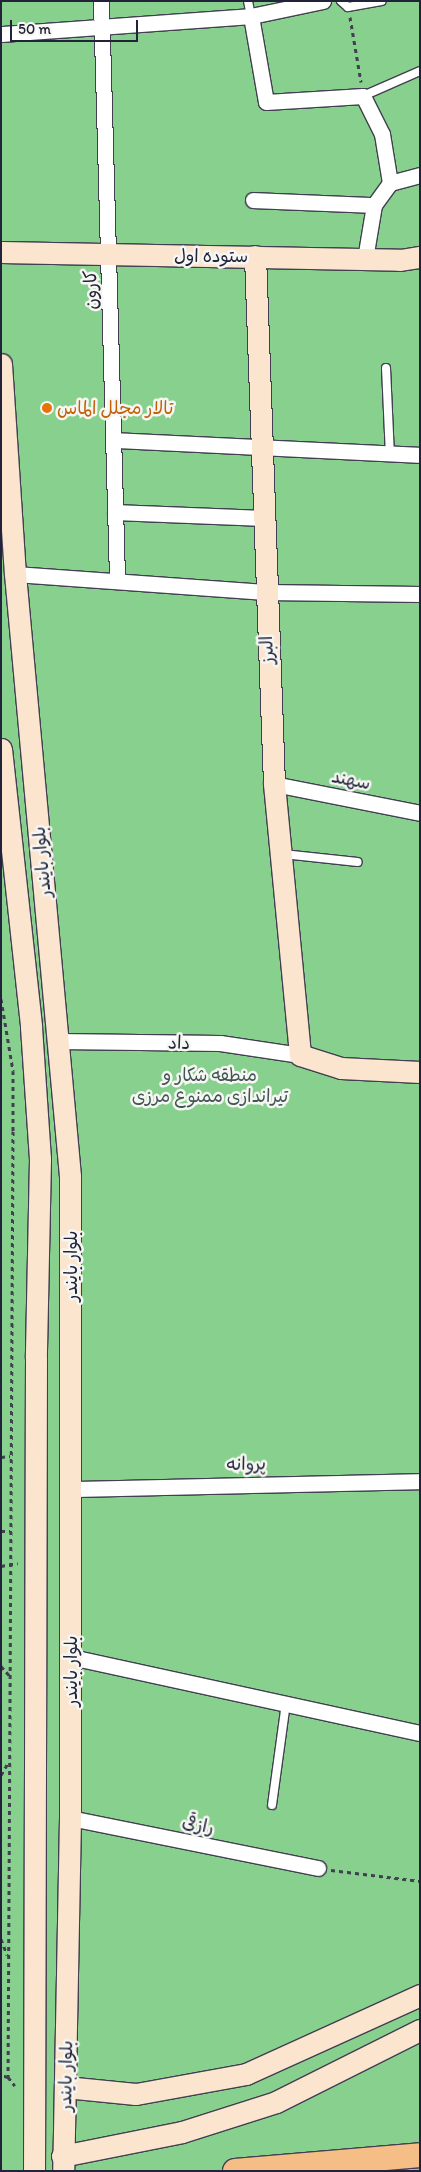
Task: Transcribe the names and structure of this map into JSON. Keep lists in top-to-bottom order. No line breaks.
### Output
{"streets":{"street":["ستوده اول","کارون","البرز","سهند","بلوار بایندر","داد","پروانه","رازقی"]},"crossings":[["ستوده اول","کارون"],["ستوده اول","البرز"],["البرز","سهند"],["البرز","داد"],["بلوار بایندر","داد"],["بلوار بایندر","پروانه"],["بلوار بایندر","رازقی"]],"parks":["منطقه شکار و تیراندازی ممنوع مرزی"],"places":["تالار مجلل الماس"],"scale_bar":"50 m"}
